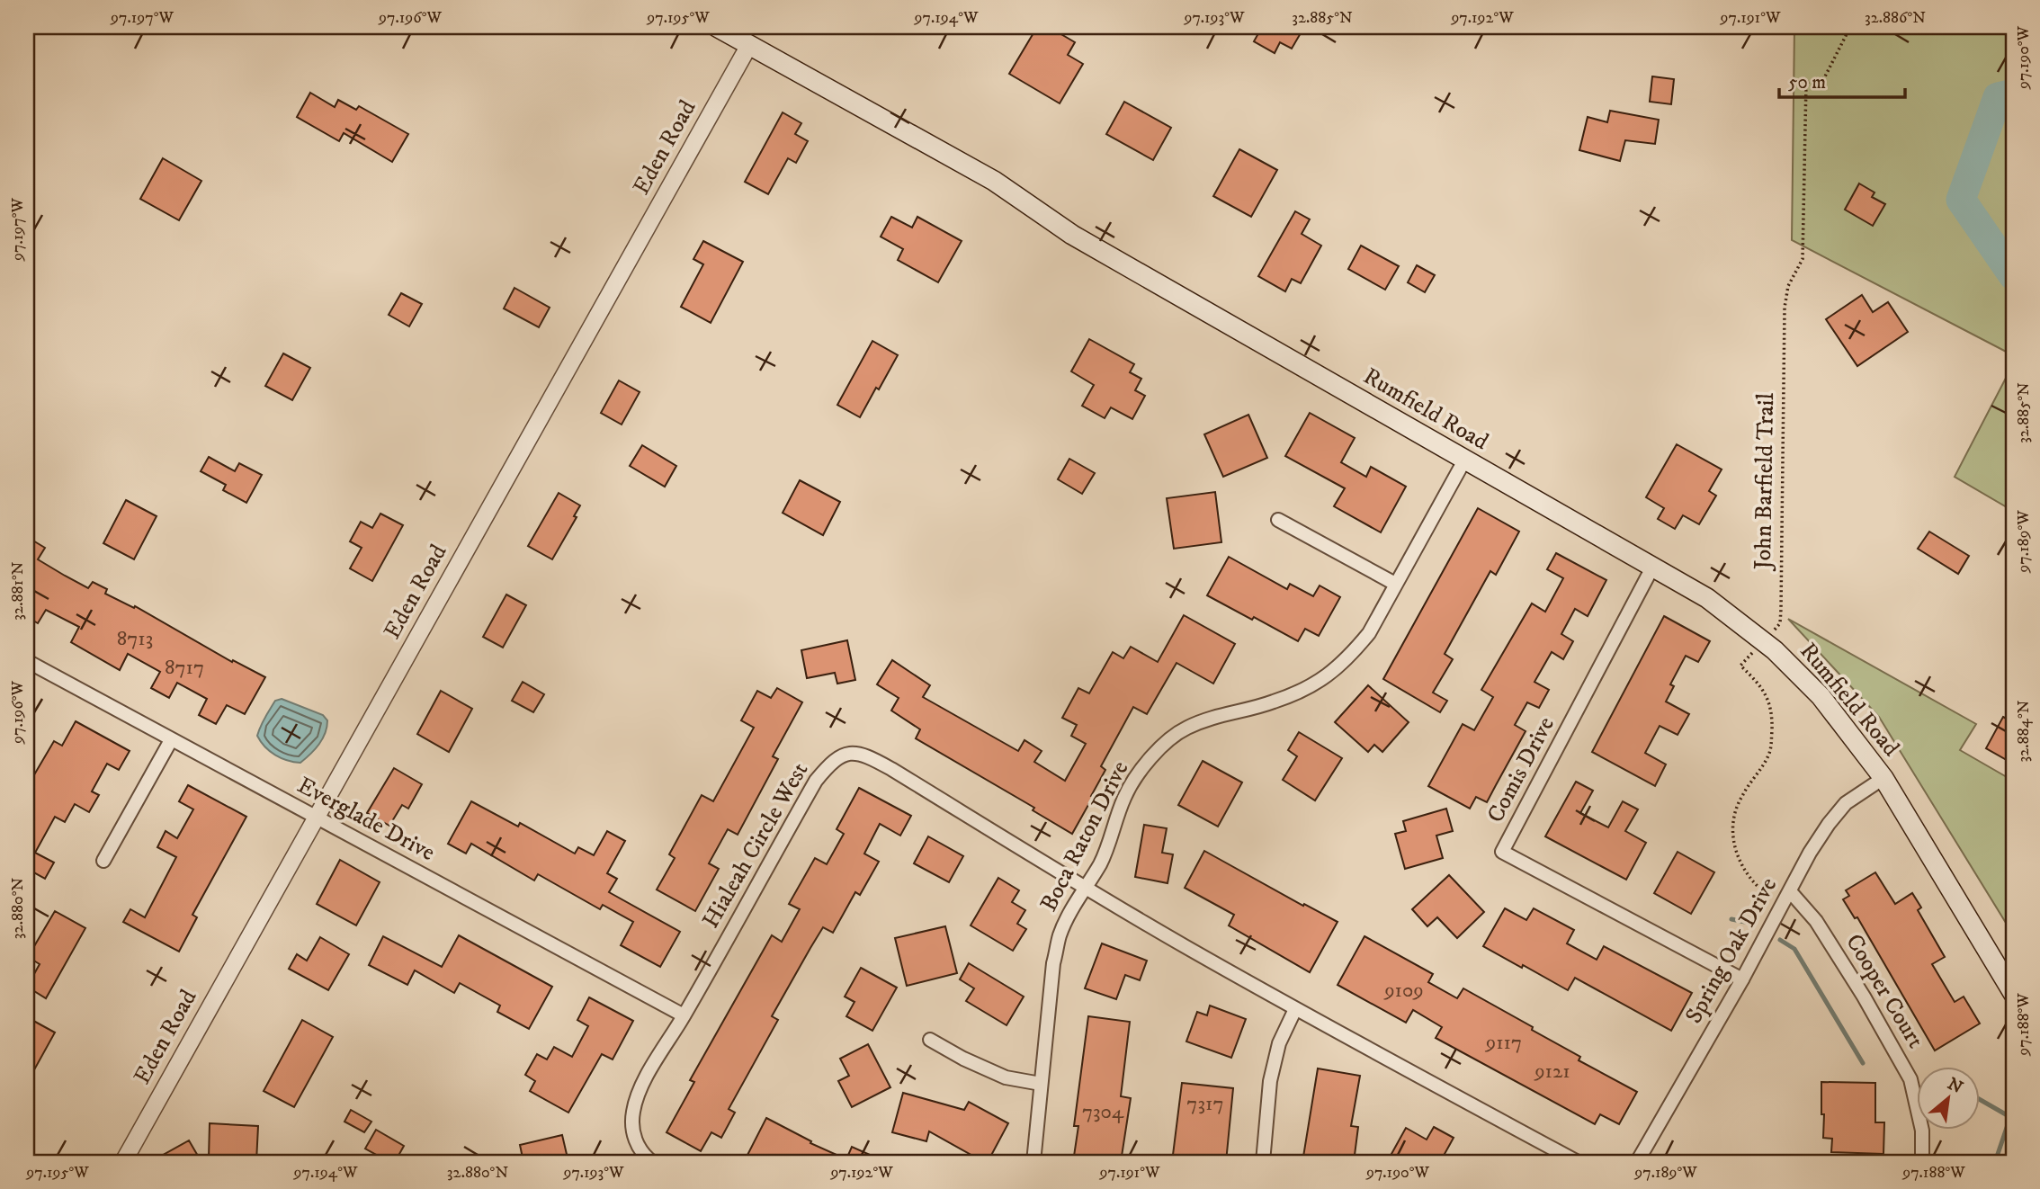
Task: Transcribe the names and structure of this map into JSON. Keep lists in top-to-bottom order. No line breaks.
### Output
{"streets":{"main road":["Rumfield Road"],"street":["Eden Road","Comis Drive","Everglade Drive","Boca Raton Drive","Hialeah Circle West","Spring Oak Drive","Cooper Court"],"path":["John Barfield Trail"]},"crossings":[["Eden Road","Rumfield Road"],["Eden Road","Everglade Drive"],["Rumfield Road","John Barfield Trail"],["Rumfield Road","Comis Drive"],["Rumfield Road","Boca Raton Drive"],["Rumfield Road","Spring Oak Drive"],["John Barfield Trail","Spring Oak Drive"],["Comis Drive","Spring Oak Drive"],["Everglade Drive","Hialeah Circle West"],["Boca Raton Drive","Hialeah Circle West"],["Spring Oak Drive","Cooper Court"]],"house_numbers":["8713","8717","9109","9117","9121","7317","7304"],"scale_bar":"50 m","north":"top right","coordinates":["97.197°W","97.196°W","97.195°W","97.194°W","97.193°W","32.885°N","97.192°W","97.191°W","32.886°N","97.190°W","97.189°W","32.881°N","32.884°N","32.880°N","97.188°W"]}
